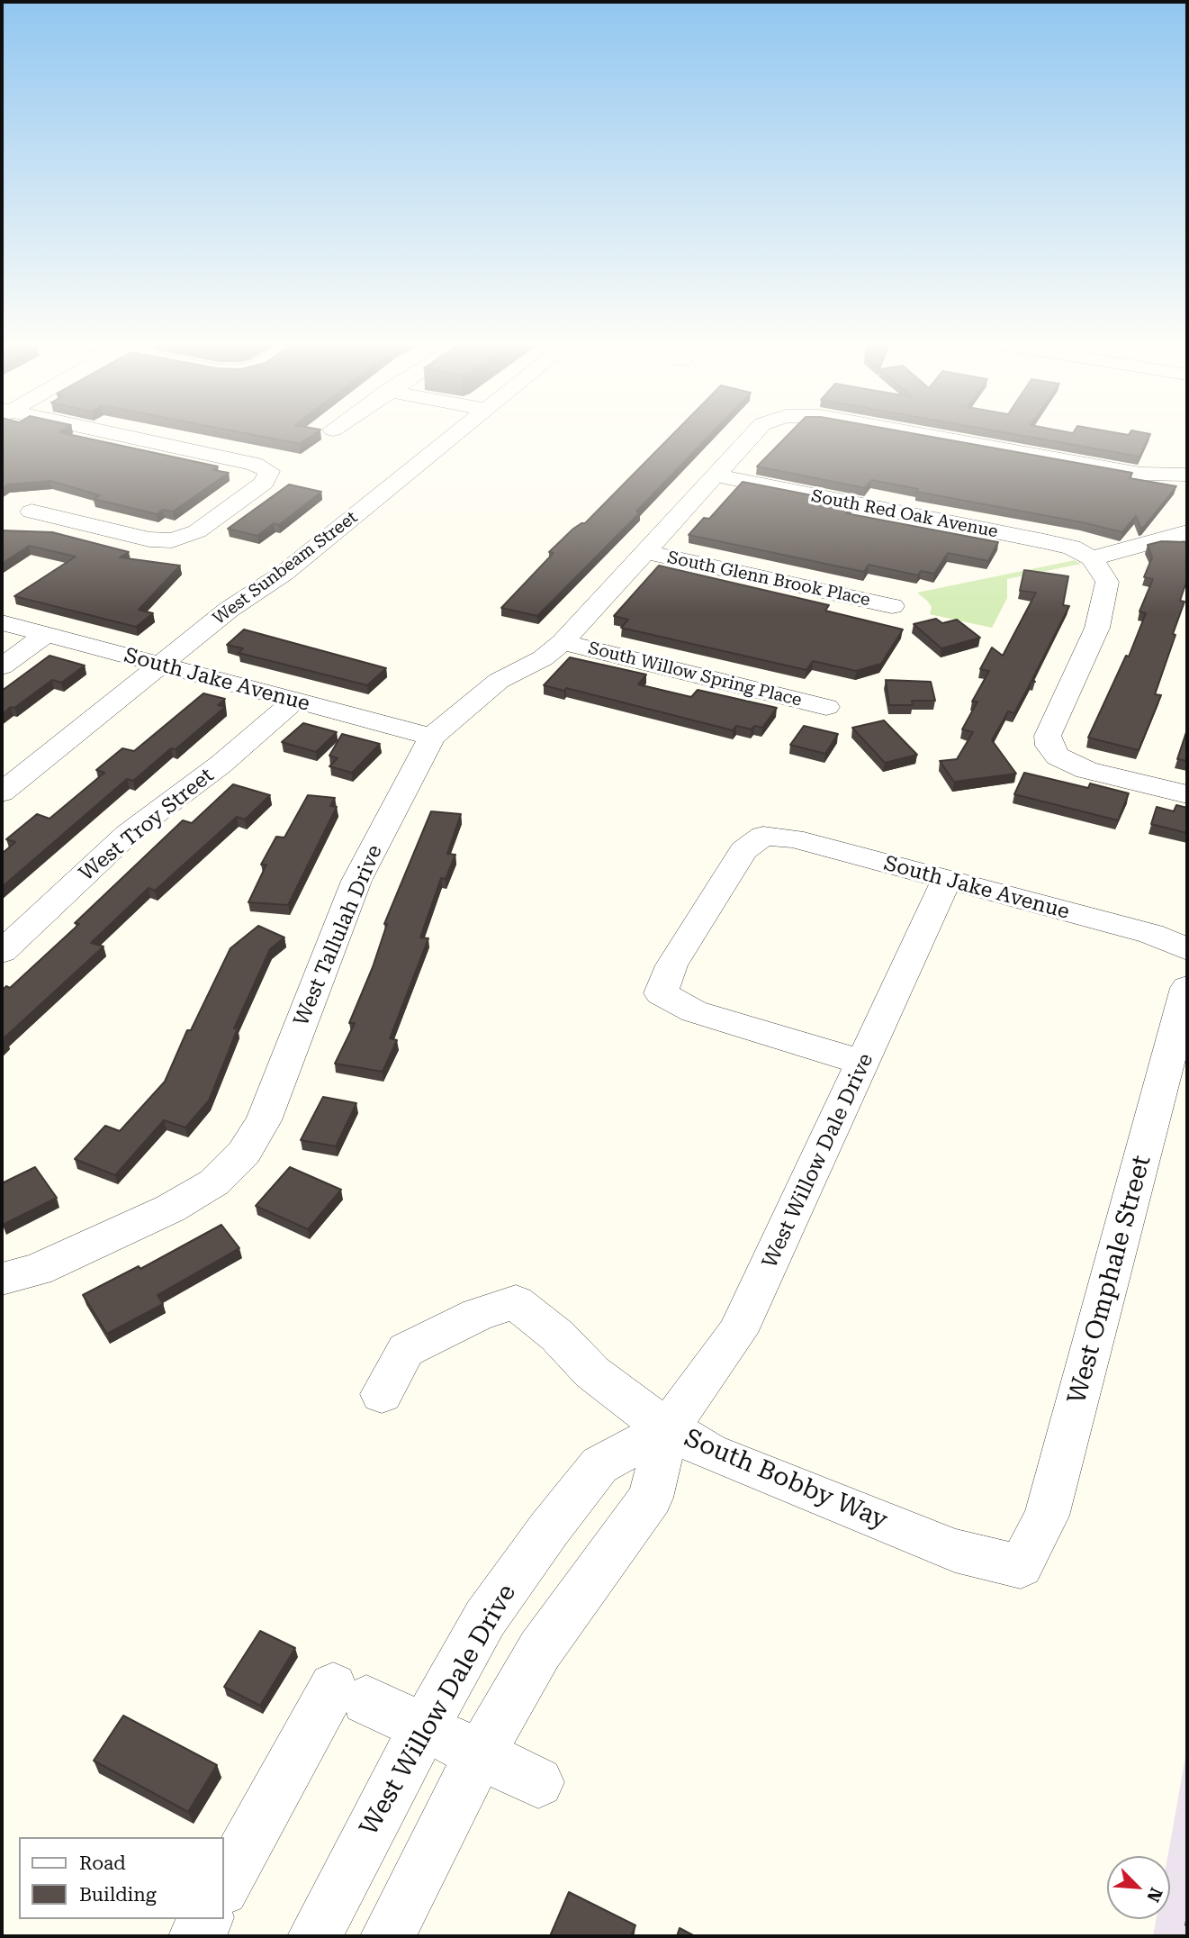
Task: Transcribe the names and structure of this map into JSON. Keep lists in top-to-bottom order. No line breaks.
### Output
{"streets":{"street":["South Red Oak Avenue","West Sunbeam Street","South Glenn Brook Place","South Willow Spring Place","South Jake Avenue","West Troy Street","West Tallulah Drive","West Willow Dale Drive","West Omphale Street","South Bobby Way"]},"crossings":[["South Red Oak Avenue","West Tallulah Drive"],["West Sunbeam Street","South Jake Avenue"],["South Glenn Brook Place","West Tallulah Drive"],["South Willow Spring Place","West Tallulah Drive"],["South Jake Avenue","West Troy Street"],["South Jake Avenue","West Tallulah Drive"],["South Jake Avenue","West Willow Dale Drive"],["West Willow Dale Drive","South Bobby Way"],["West Omphale Street","South Bobby Way"]],"legend":["Road","Building"],"north":"bottom right"}
